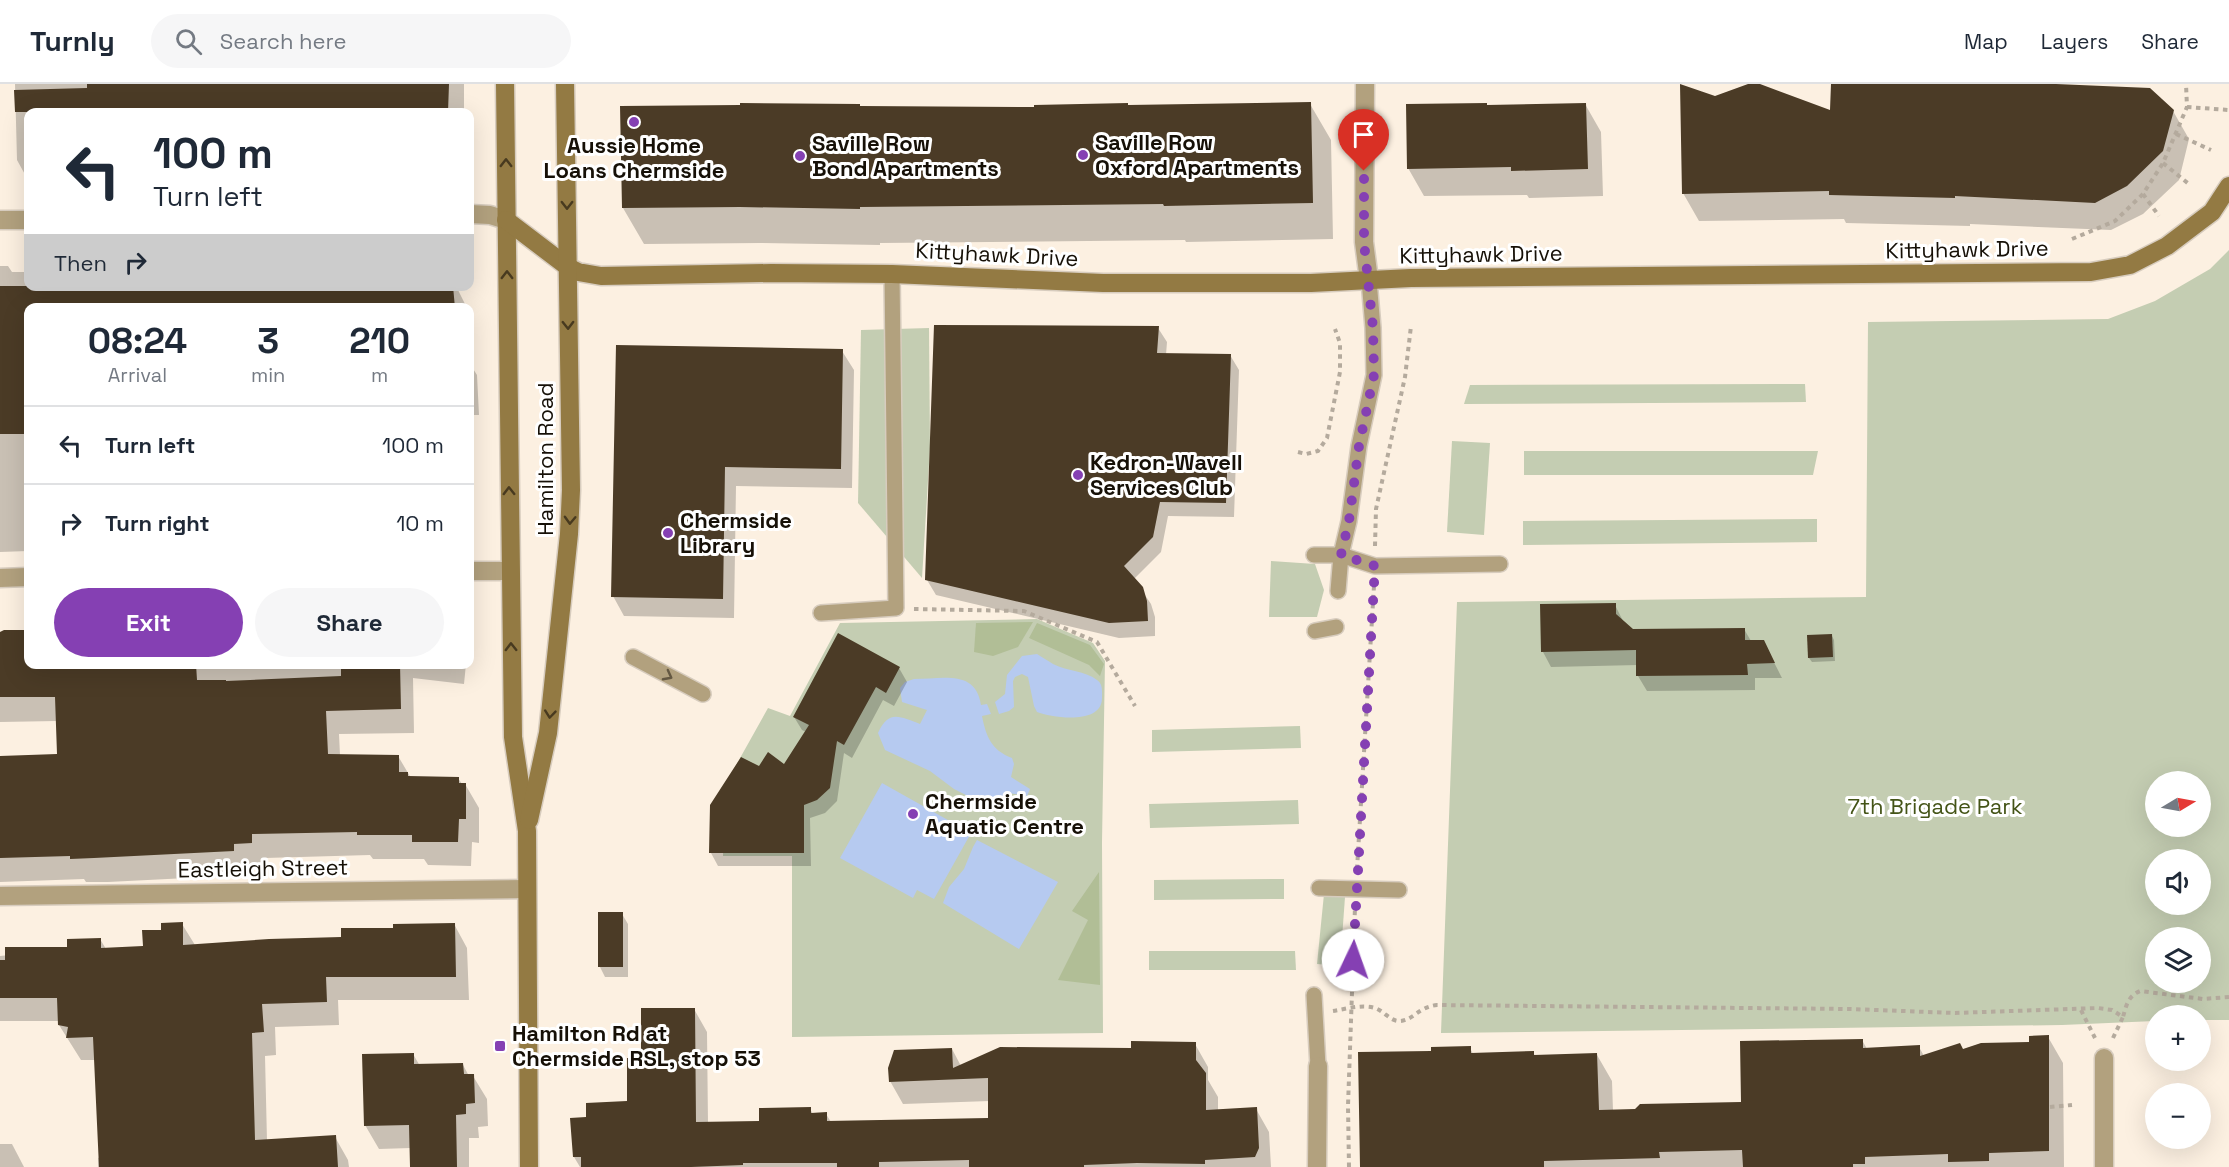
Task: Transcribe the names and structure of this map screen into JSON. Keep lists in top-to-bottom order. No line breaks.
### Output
{"streets":{"main road":["Kittyhawk Drive","Hamilton Road"],"street":["Eastleigh Street"]},"crossings":[["Kittyhawk Drive","Hamilton Road"],["Hamilton Road","Eastleigh Street"]],"parks":["7th Brigade Park"],"places":{"other":["Aussie Home Loans Chermside","Saville Row Oxford Apartments","Saville Row Bond Apartments","Kedron-Wavell Services Club","Chermside Library","Chermside Aquatic Centre"],"transit":["Hamilton Rd at Chermside RSL, stop 53"]},"north":"right","page":{"header":"Turnly","search":"Search here","nav":["Map","Layers","Share"],"turn":["100 m","Turn left"],"then":"Then","eta":["08:24","Arrival","3","min","210","m"],"list":[{"name":"Turn left","value":"100 m"},{"name":"Turn right","value":"10 m"}],"buttons":["Exit","Share"],"map_buttons":["+","−"]}}
